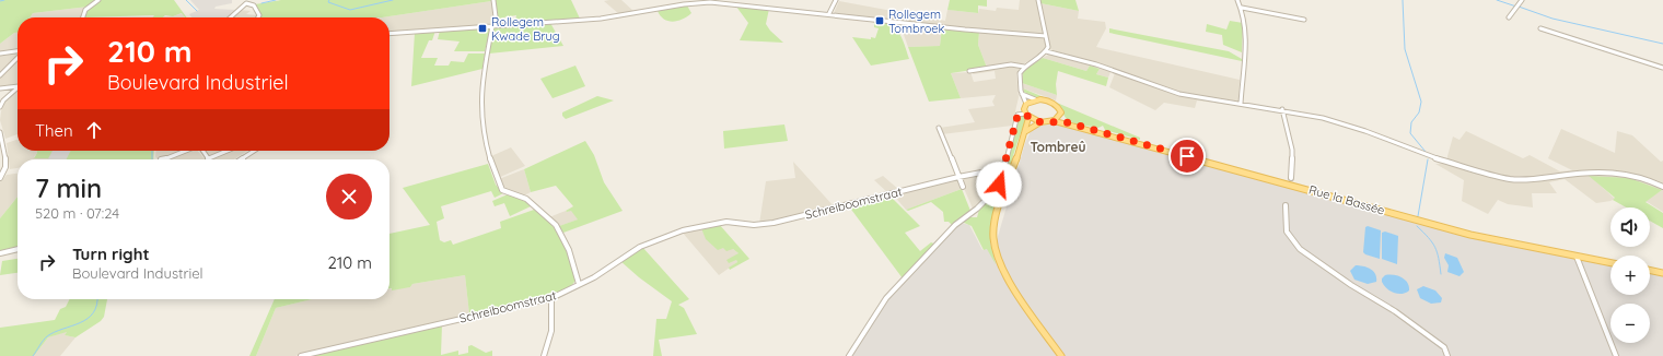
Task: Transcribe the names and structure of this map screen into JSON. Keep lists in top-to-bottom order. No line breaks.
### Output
{"streets":{"main road":["Rue la Bassée"],"street":["Schreiboomstraat"]},"districts":["Tombreû"],"places":{"transit":["Rollegem Tombroek","Rollegem Kwade Brug"]},"page":{"turn":["210 m","Boulevard Industriel"],"then":"Then","heading":["7 min","520 m · 07:24"],"map_buttons":["+","−"],"list":[{"name":"Turn right","note":"Boulevard Industriel","value":"210 m"}]}}
